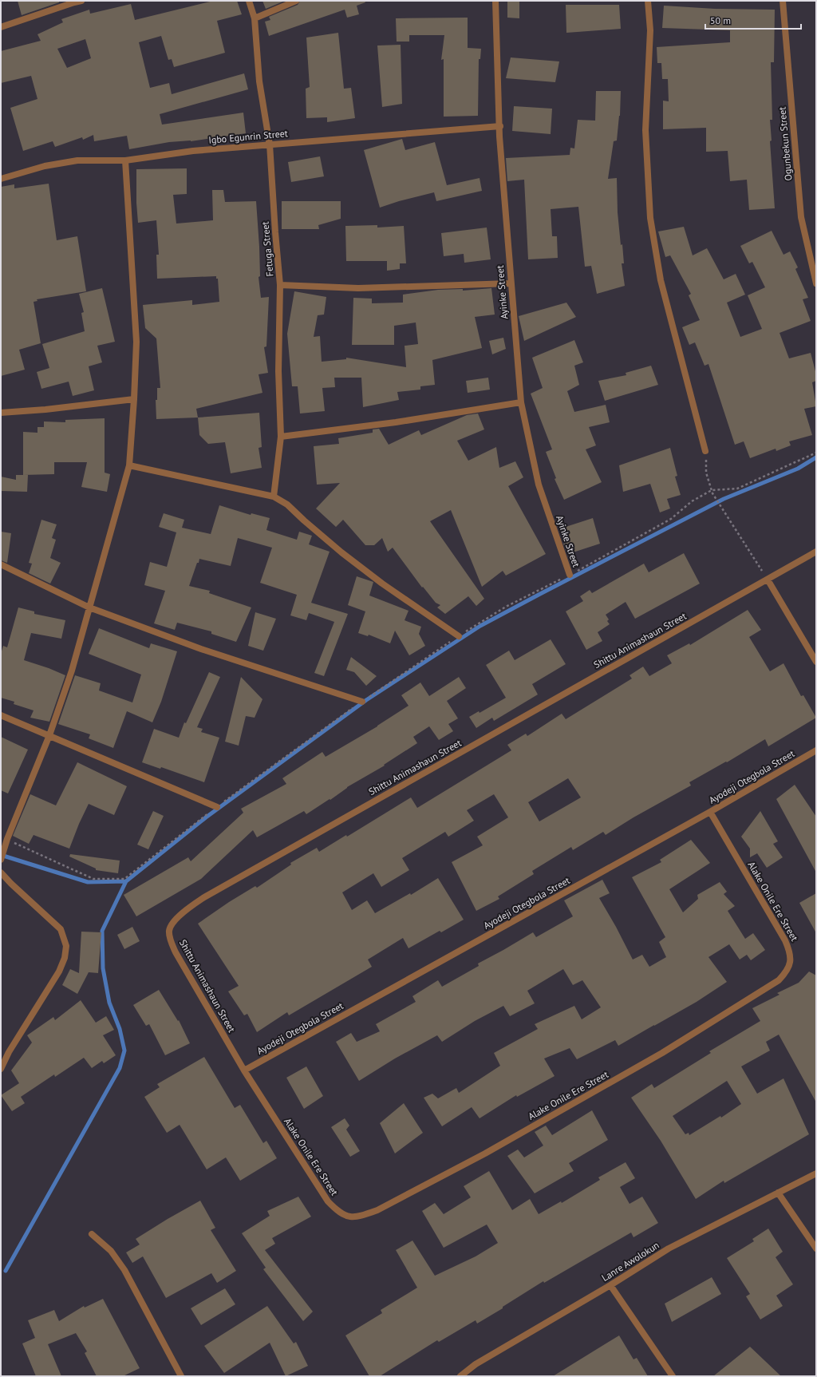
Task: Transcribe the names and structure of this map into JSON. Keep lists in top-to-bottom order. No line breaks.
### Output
{"streets":{"street":["Igbo Egunrin Street","Ogunbekun Street","Fetuga Street","Ayinke Street","Shittu Animashaun Street","Ayodeji Otegbola Street","Alake Onile Ere Street","Lanre Awolokun"]},"crossings":[["Igbo Egunrin Street","Fetuga Street"],["Igbo Egunrin Street","Ayinke Street"],["Shittu Animashaun Street","Ayodeji Otegbola Street"],["Shittu Animashaun Street","Alake Onile Ere Street"],["Ayodeji Otegbola Street","Alake Onile Ere Street"]],"scale_bar":"50 m"}
